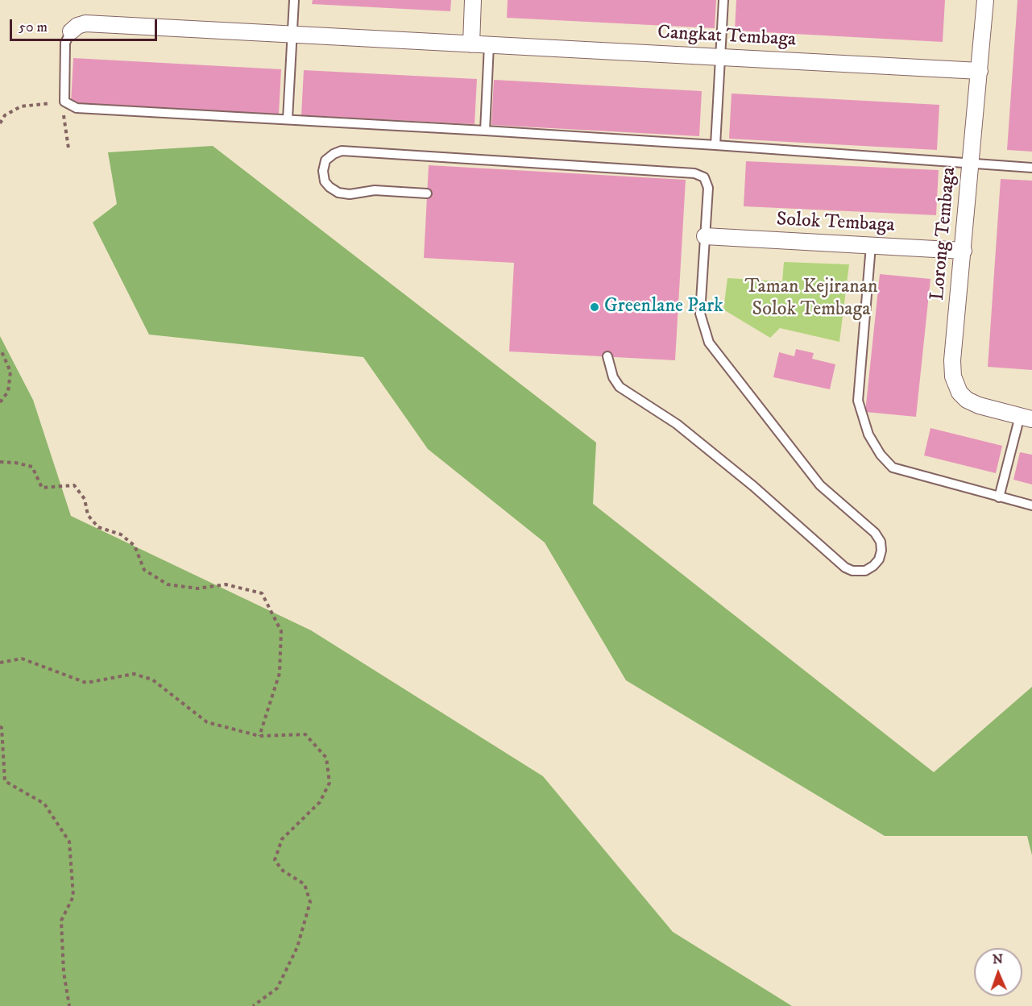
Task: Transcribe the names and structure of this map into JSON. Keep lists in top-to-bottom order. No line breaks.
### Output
{"streets":{"street":["Cangkat Tembaga","Solok Tembaga","Lorong Tembaga"]},"crossings":[["Cangkat Tembaga","Lorong Tembaga"],["Solok Tembaga","Lorong Tembaga"]],"parks":["Taman Kejiranan Solok Tembaga"],"places":["Greenlane Park"],"scale_bar":"50 m","north":"top"}
